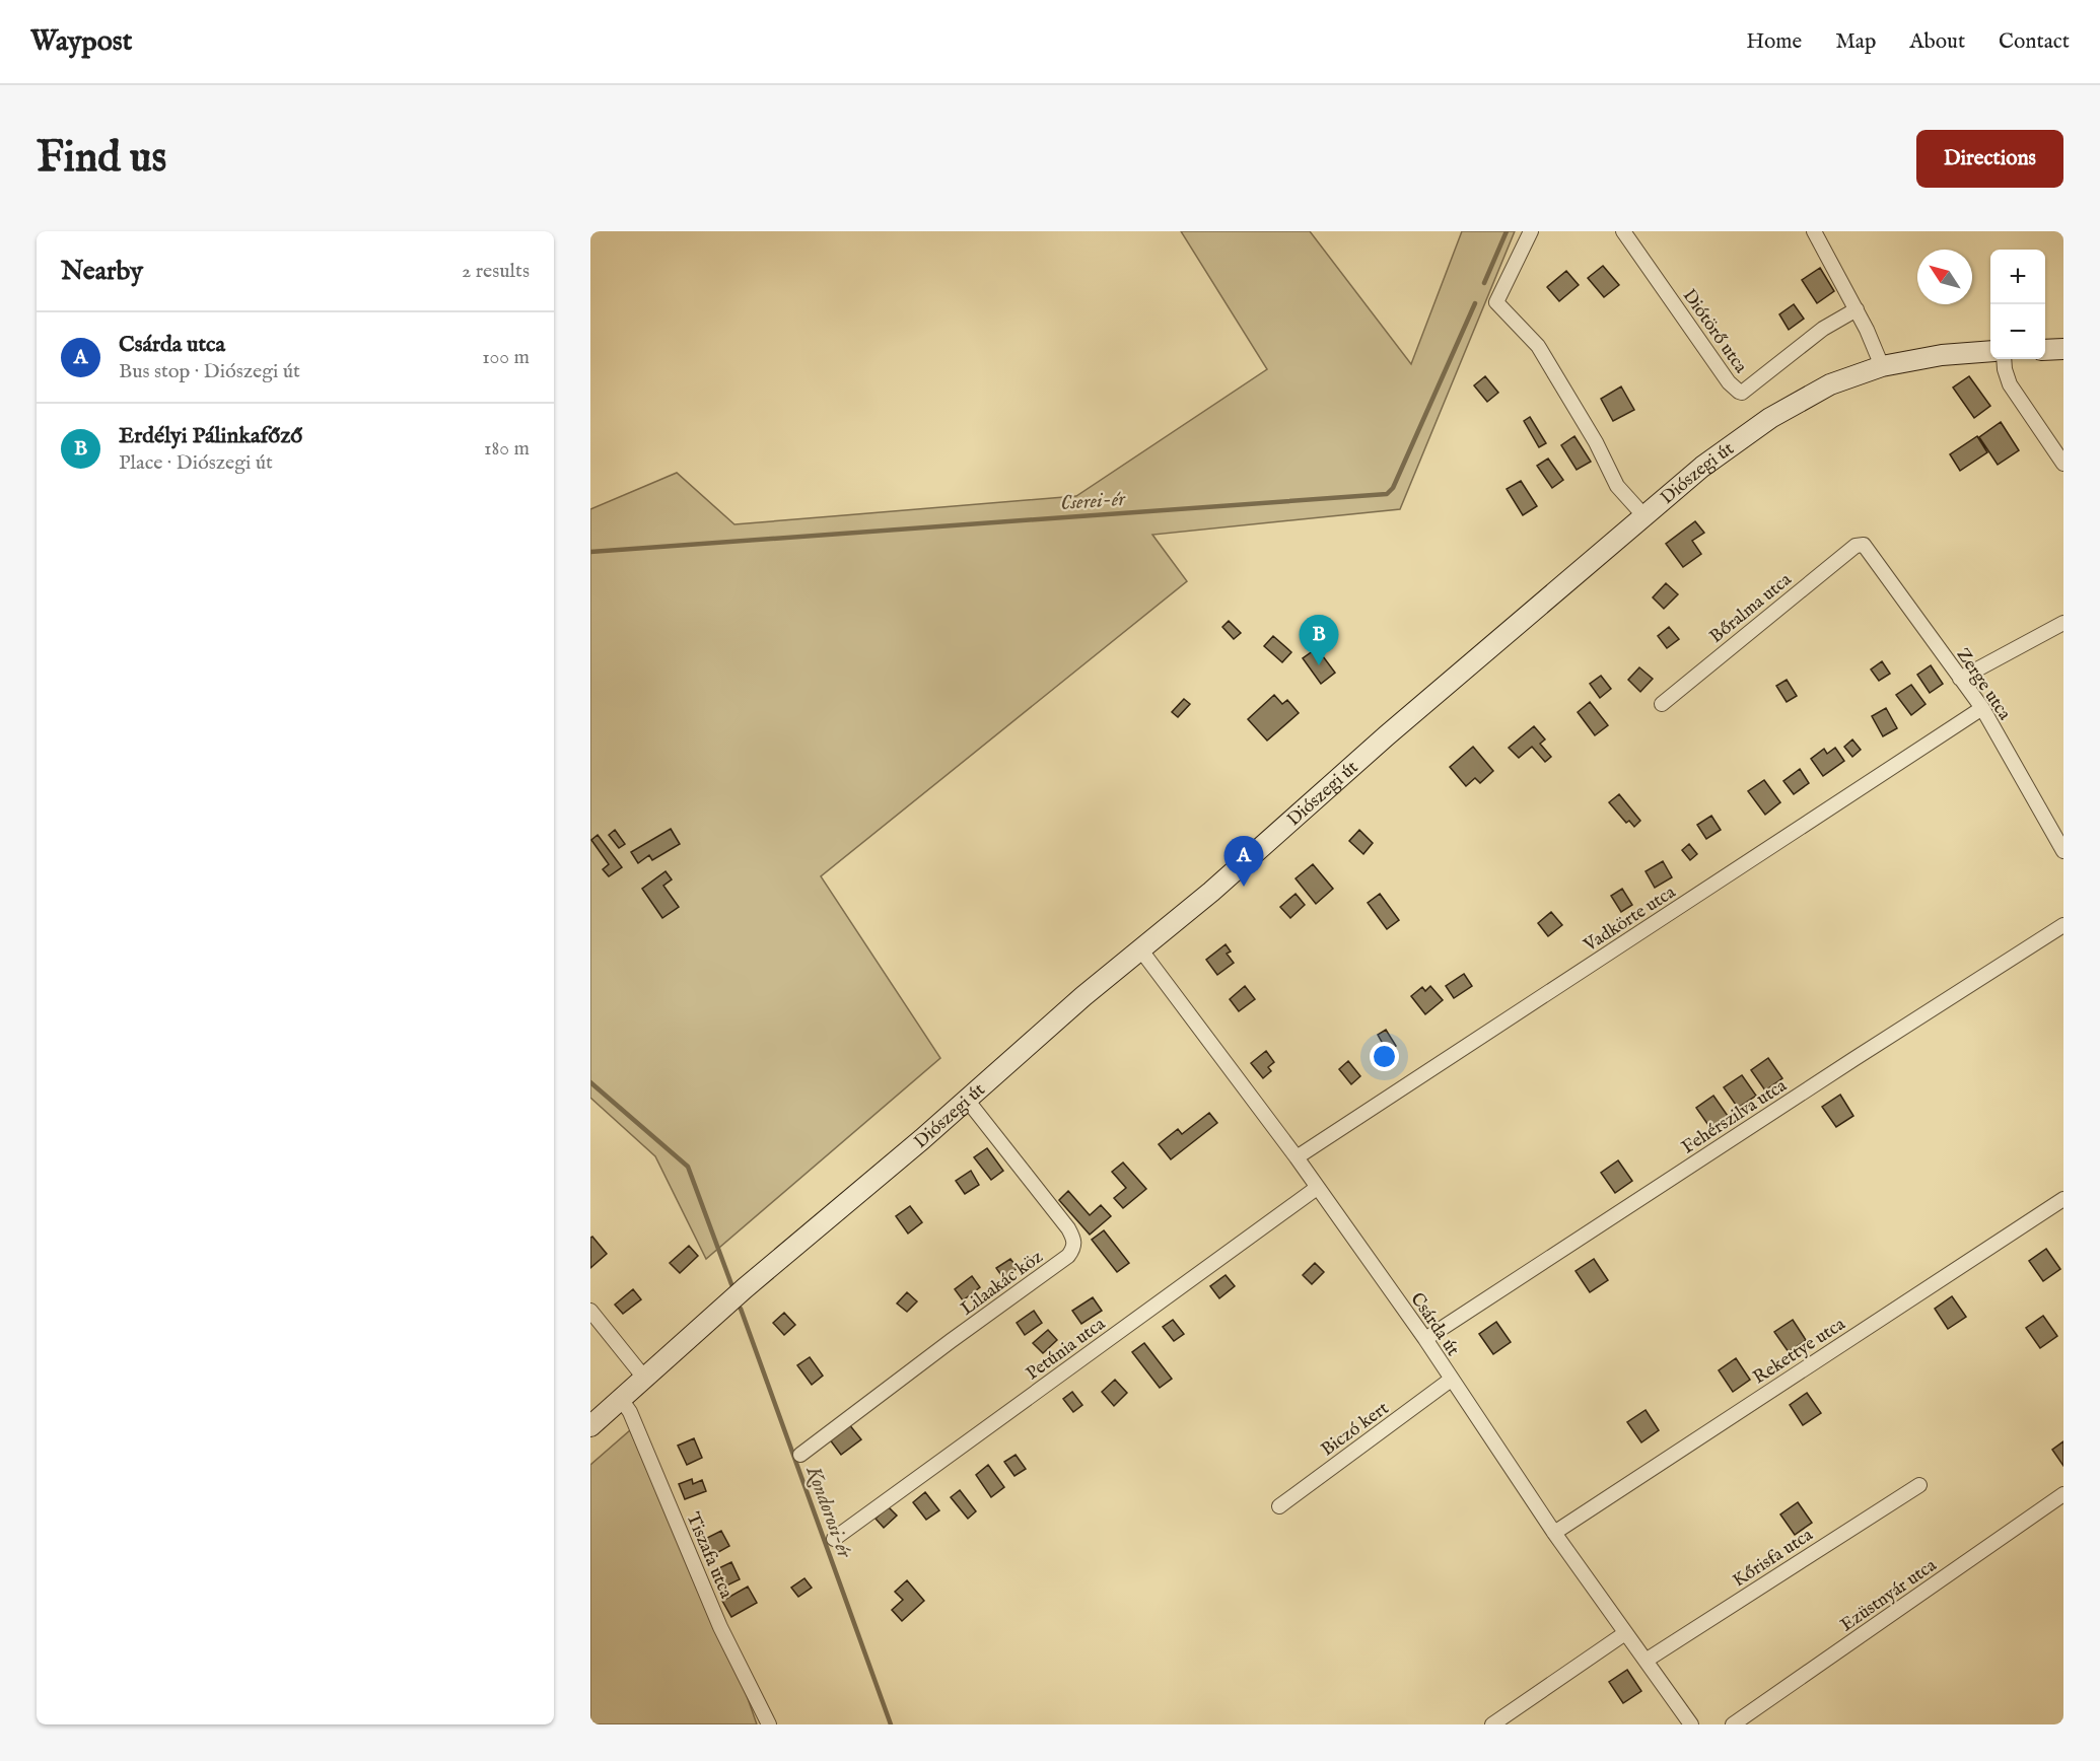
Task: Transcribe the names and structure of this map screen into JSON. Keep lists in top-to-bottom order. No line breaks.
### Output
{"streets":{"main road":["Diószegi út"],"street":["Diótörő utca","Bőralma utca","Zerge utca","Vadkörte utca","Fehérszilva utca","Lilaakác köz","Csárda út","Petúnia utca","Rekettye utca","Biczó kert","Tiszafa utca","Kőrisfa utca","Ezüstnyár utca"]},"crossings":[["Diószegi út","Lilaakác köz"],["Diószegi út","Csárda út"],["Diószegi út","Tiszafa utca"],["Bőralma utca","Zerge utca"],["Zerge utca","Vadkörte utca"],["Vadkörte utca","Csárda út"],["Fehérszilva utca","Csárda út"],["Csárda út","Petúnia utca"],["Csárda út","Rekettye utca"],["Csárda út","Biczó kert"],["Csárda út","Kőrisfa utca"]],"water":["Cserei-ér","Kondorosi-ér"],"north":"top left","page":{"header":"Waypost","nav":["Home","Map","About","Contact"],"buttons":"Directions","title":"Find us","heading":["Nearby","2 results"],"map_buttons":["+","−"],"list":[{"mark":"A","name":"Csárda utca","note":"Bus stop · Diószegi út","value":"100 m"},{"mark":"B","name":"Erdélyi Pálinkafőző","note":"Place · Diószegi út","value":"180 m"}],"pins":["B","A"]}}
